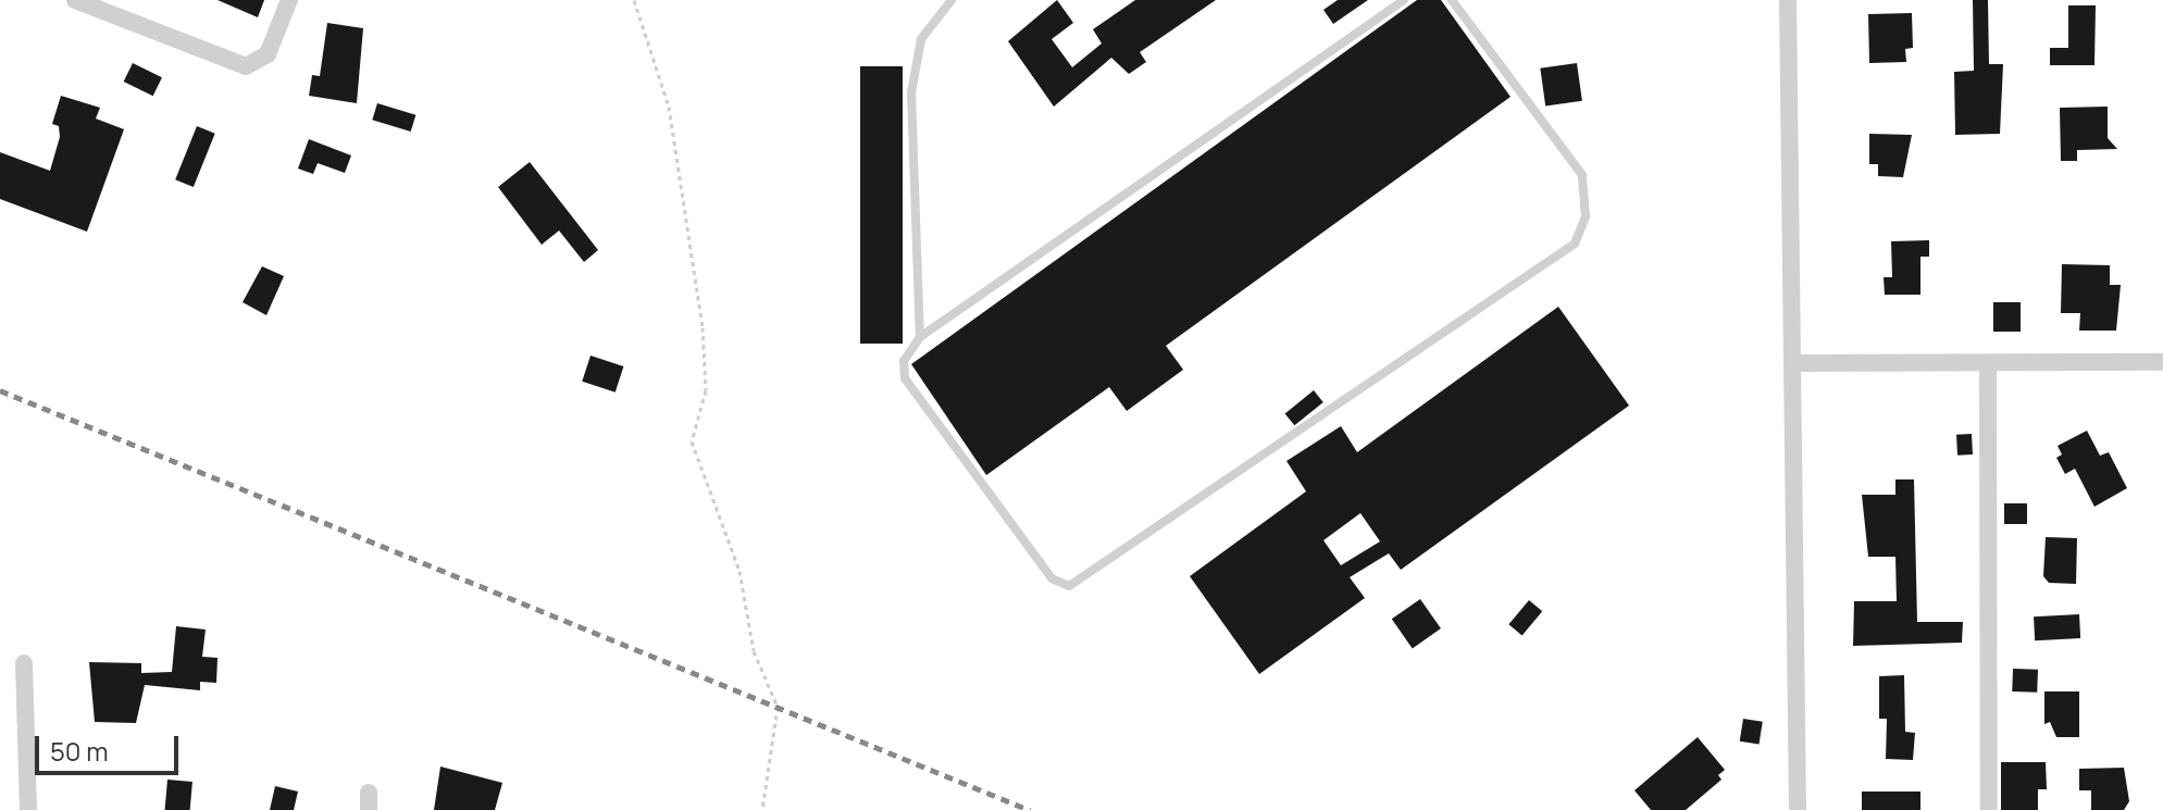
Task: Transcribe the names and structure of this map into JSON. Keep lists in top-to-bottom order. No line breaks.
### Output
{"scale_bar":"50 m"}
